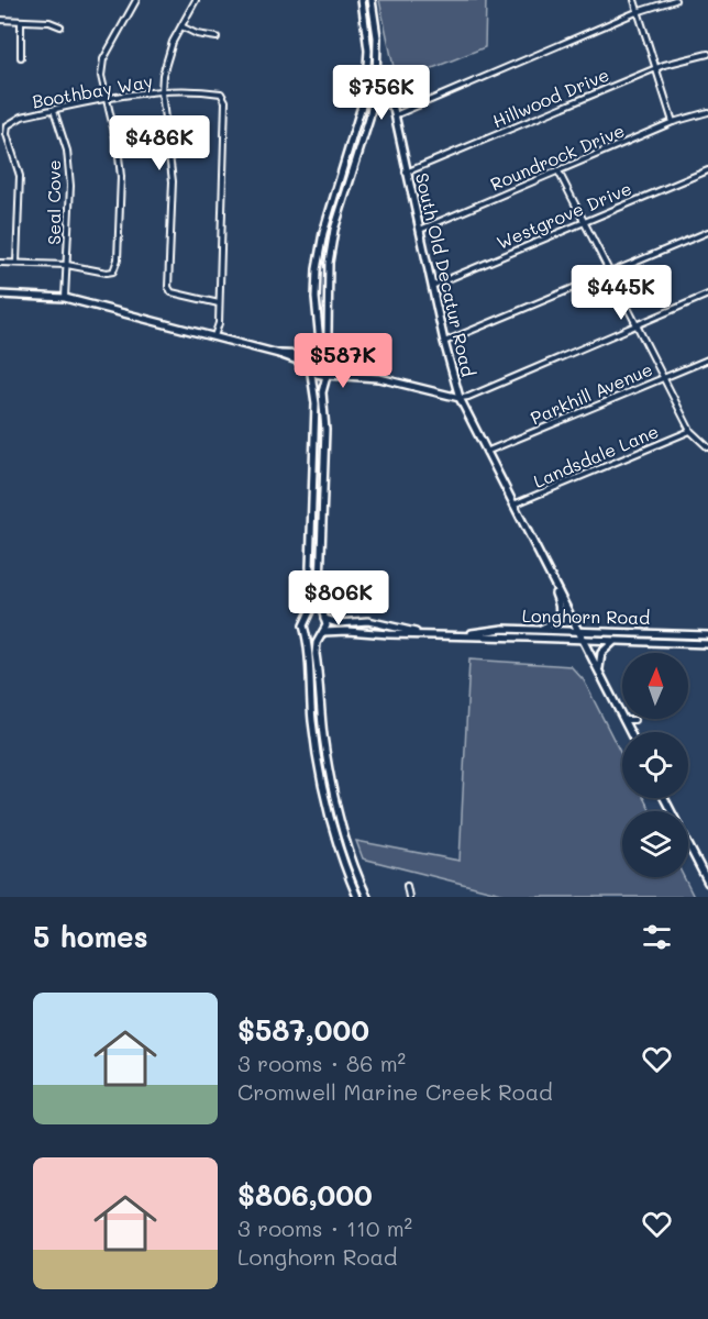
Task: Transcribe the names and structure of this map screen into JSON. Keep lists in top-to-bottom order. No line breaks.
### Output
{"streets":{"main road":["South Old Decatur Road","Longhorn Road"],"street":["Boothbay Way","Hillwood Drive","Roundrock Drive","Seal Cove","Westgrove Drive","Parkhill Avenue","Landsdale Lane"]},"crossings":[["Boothbay Way","Seal Cove"],["Hillwood Drive","South Old Decatur Road"],["Roundrock Drive","South Old Decatur Road"],["Westgrove Drive","South Old Decatur Road"],["South Old Decatur Road","Parkhill Avenue"],["South Old Decatur Road","Landsdale Lane"],["South Old Decatur Road","Longhorn Road"]],"north":"top","page":{"price":["$756K","$486K","$445K","$587K","$806K"],"heading":"5 homes","list":[{"name":"$587,000","note":"3 rooms · 86 m² · Cromwell Marine Creek Road"},{"name":"$806,000","note":"3 rooms · 110 m² · Longhorn Road"}]}}
